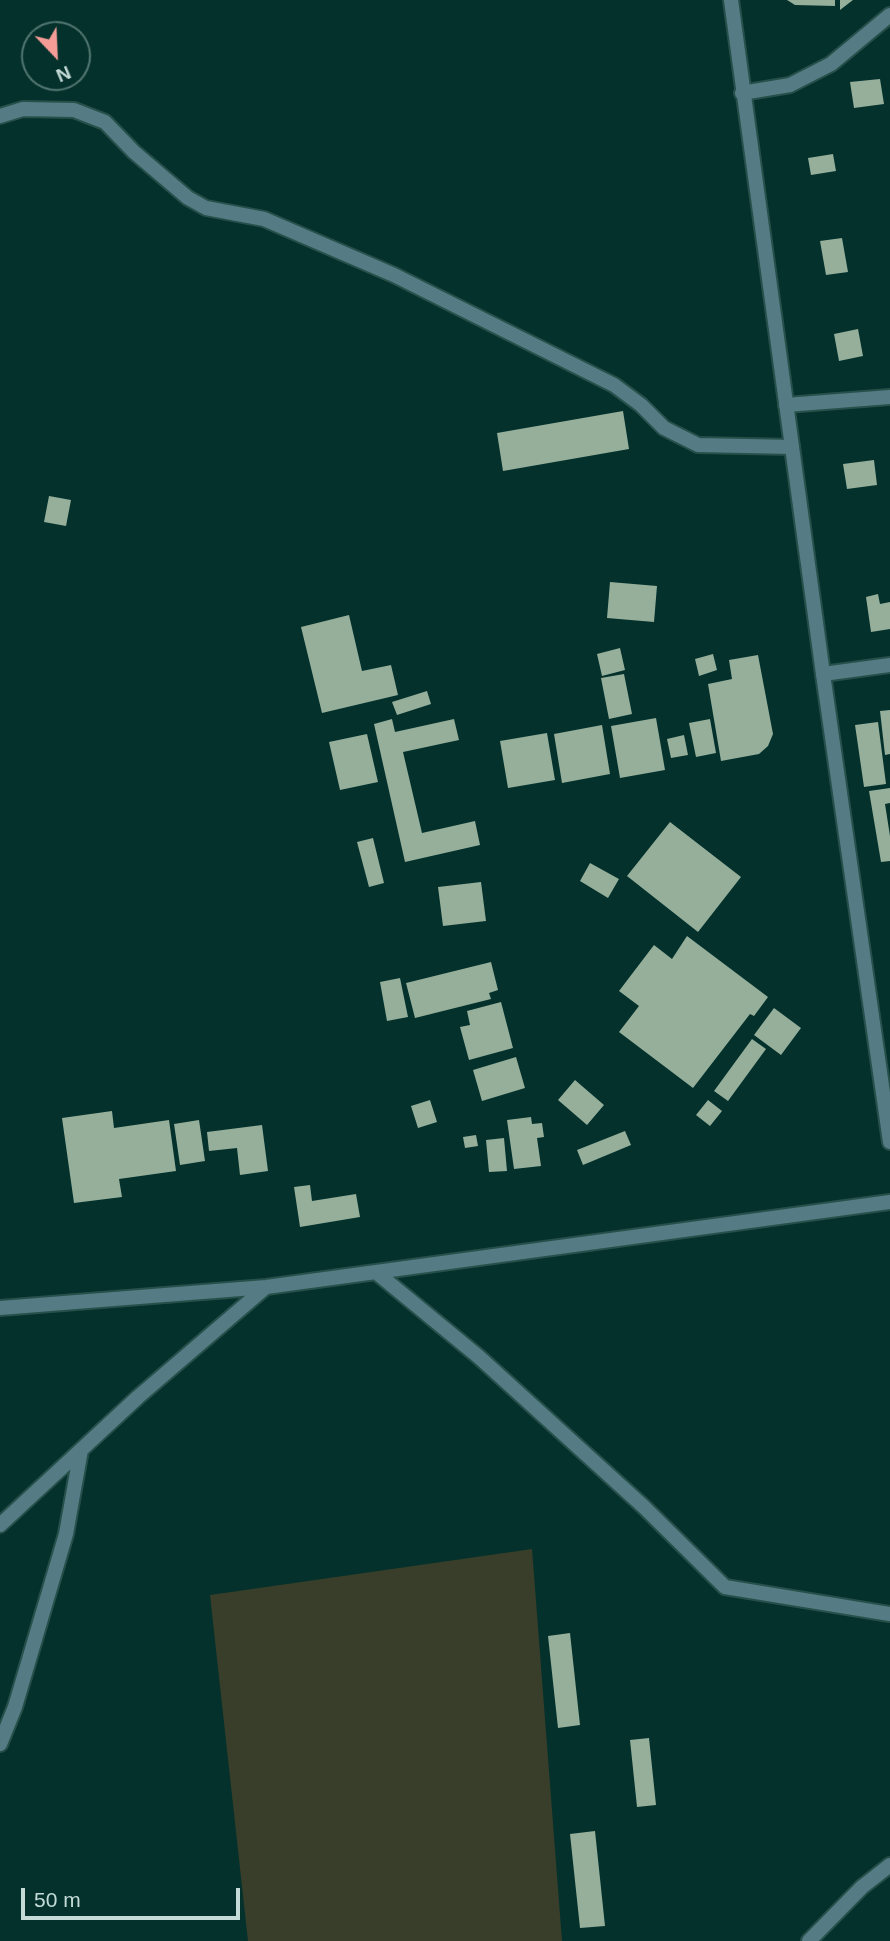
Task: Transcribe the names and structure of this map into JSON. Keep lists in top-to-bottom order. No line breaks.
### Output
{"scale_bar":"50 m","north":"bottom right"}
